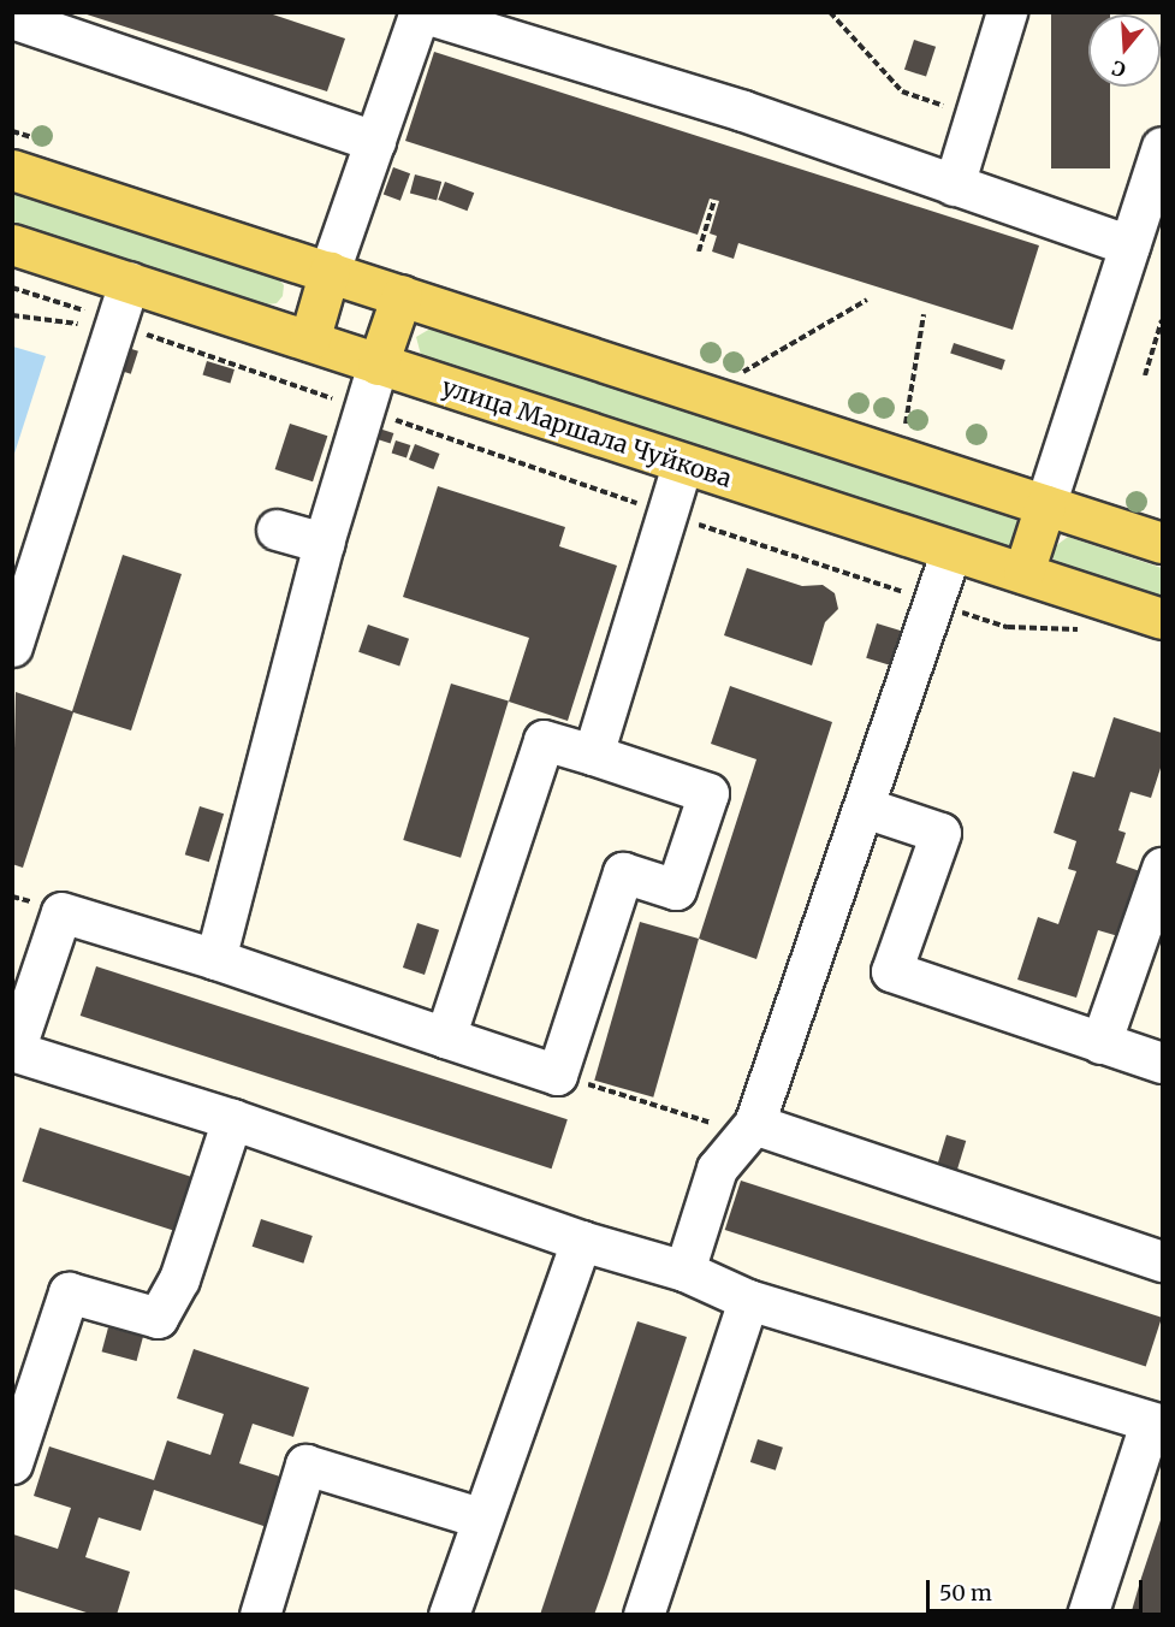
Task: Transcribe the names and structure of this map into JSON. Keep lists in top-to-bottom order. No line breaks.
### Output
{"streets":{"main road":["улица Маршала Чуйкова"]},"scale_bar":"50 m","north":"bottom"}
